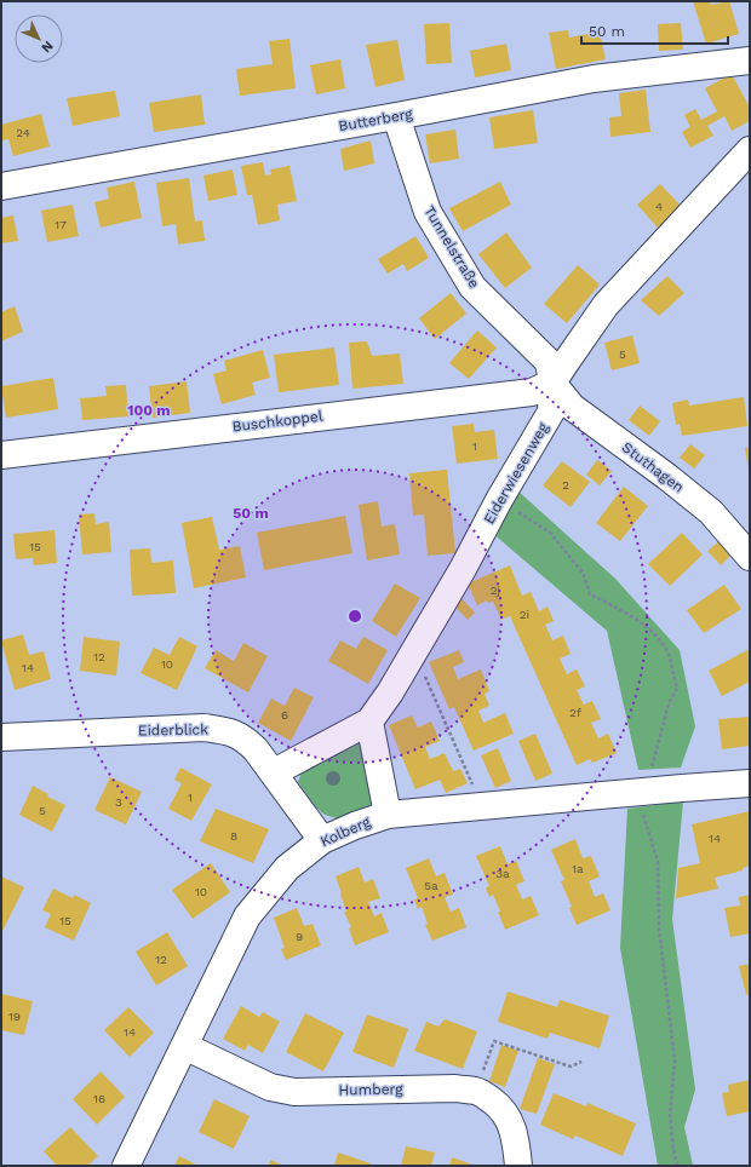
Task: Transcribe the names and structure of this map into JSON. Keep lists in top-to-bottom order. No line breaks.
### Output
{"streets":{"street":["Butterberg","Tunnelstraße","Buschkoppel","Stuthagen","Eiderwiesenweg","Eiderblick","Kolberg","Humberg"]},"crossings":[["Butterberg","Tunnelstraße"],["Tunnelstraße","Buschkoppel"],["Tunnelstraße","Stuthagen"],["Tunnelstraße","Eiderwiesenweg"],["Buschkoppel","Stuthagen"],["Buschkoppel","Eiderwiesenweg"],["Stuthagen","Eiderwiesenweg"],["Eiderblick","Kolberg"],["Kolberg","Humberg"]],"house_numbers":["24","4","17","5","1","2","15","2j","2i","12","10","14","2f","6","1","3","5","8","14","1a","3a","5a","10","15","9","12","19","14","16"],"scale_bar":"50 m","north":"bottom right","rings":["100 m","50 m"]}
